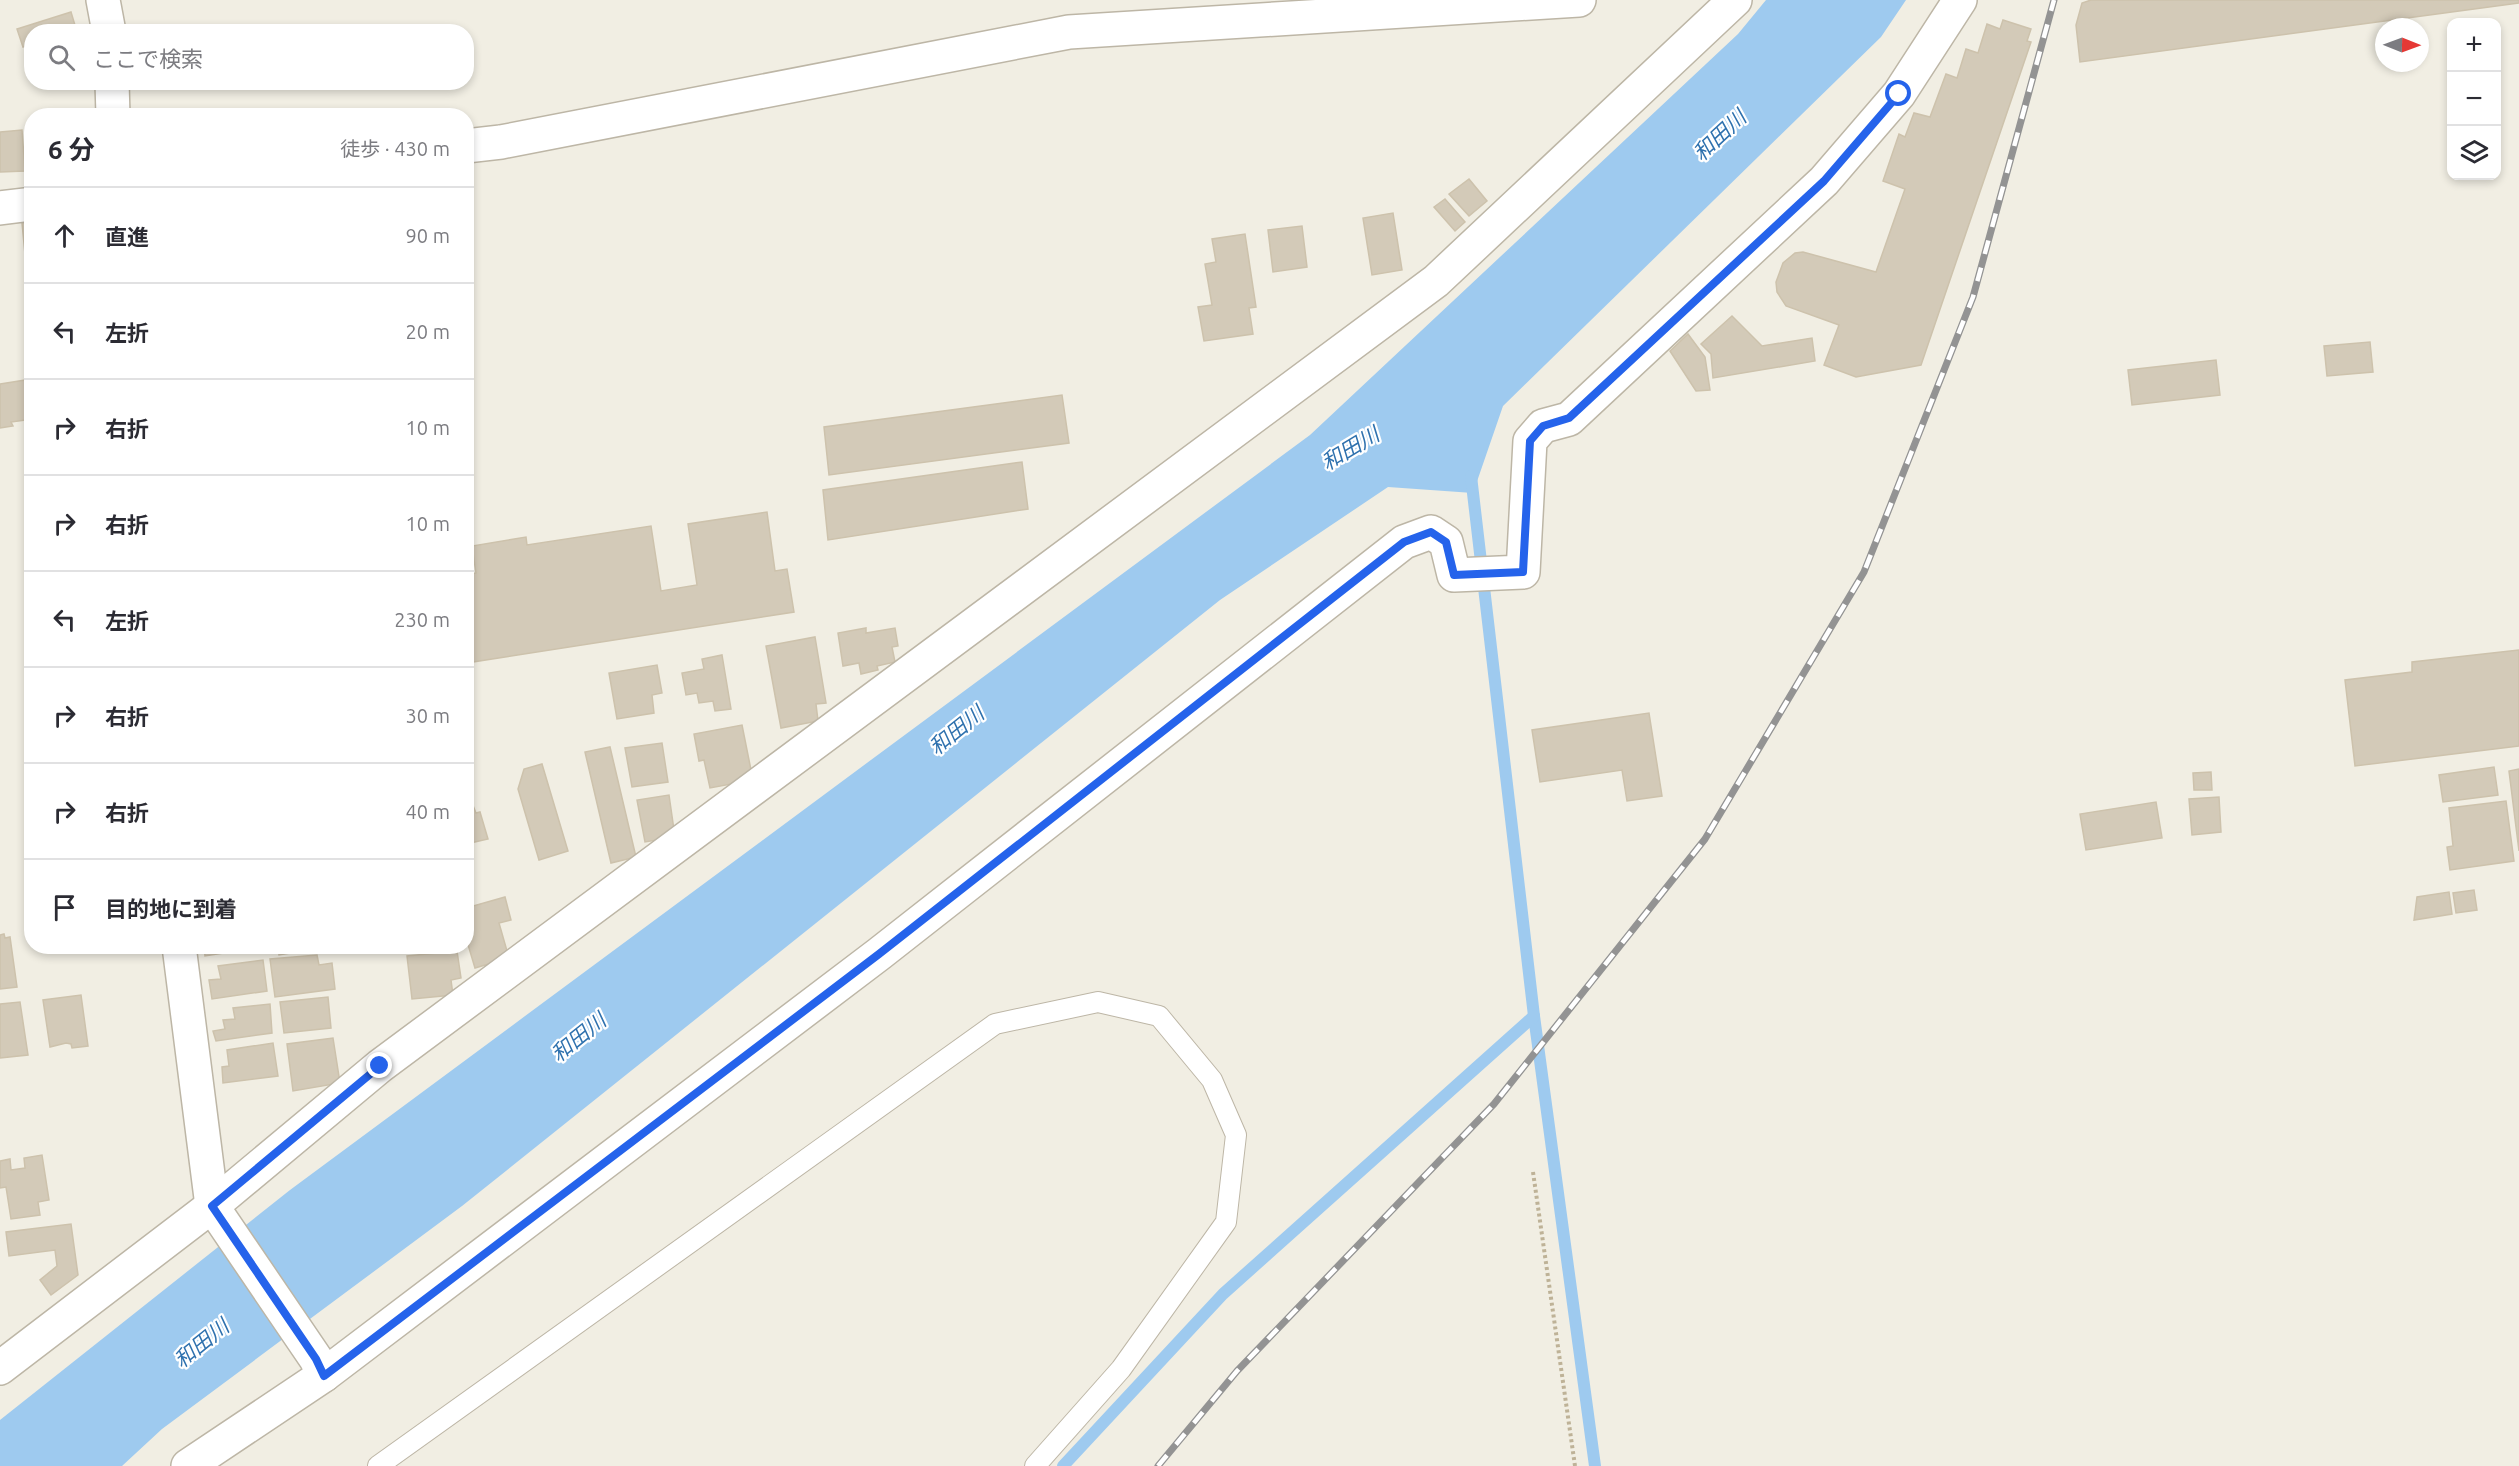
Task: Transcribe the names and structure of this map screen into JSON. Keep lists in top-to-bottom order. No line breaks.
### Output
{"water":["和田川"],"north":"right","page":{"map_buttons":["+","−"],"search":"ここで検索","heading":["6 分","徒歩 · 430 m"],"list":[["直進","90 m"],["左折","20 m"],["右折","10 m"],["右折","10 m"],["左折","230 m"],["右折","30 m"],["右折","40 m"],"目的地に到着"]}}
